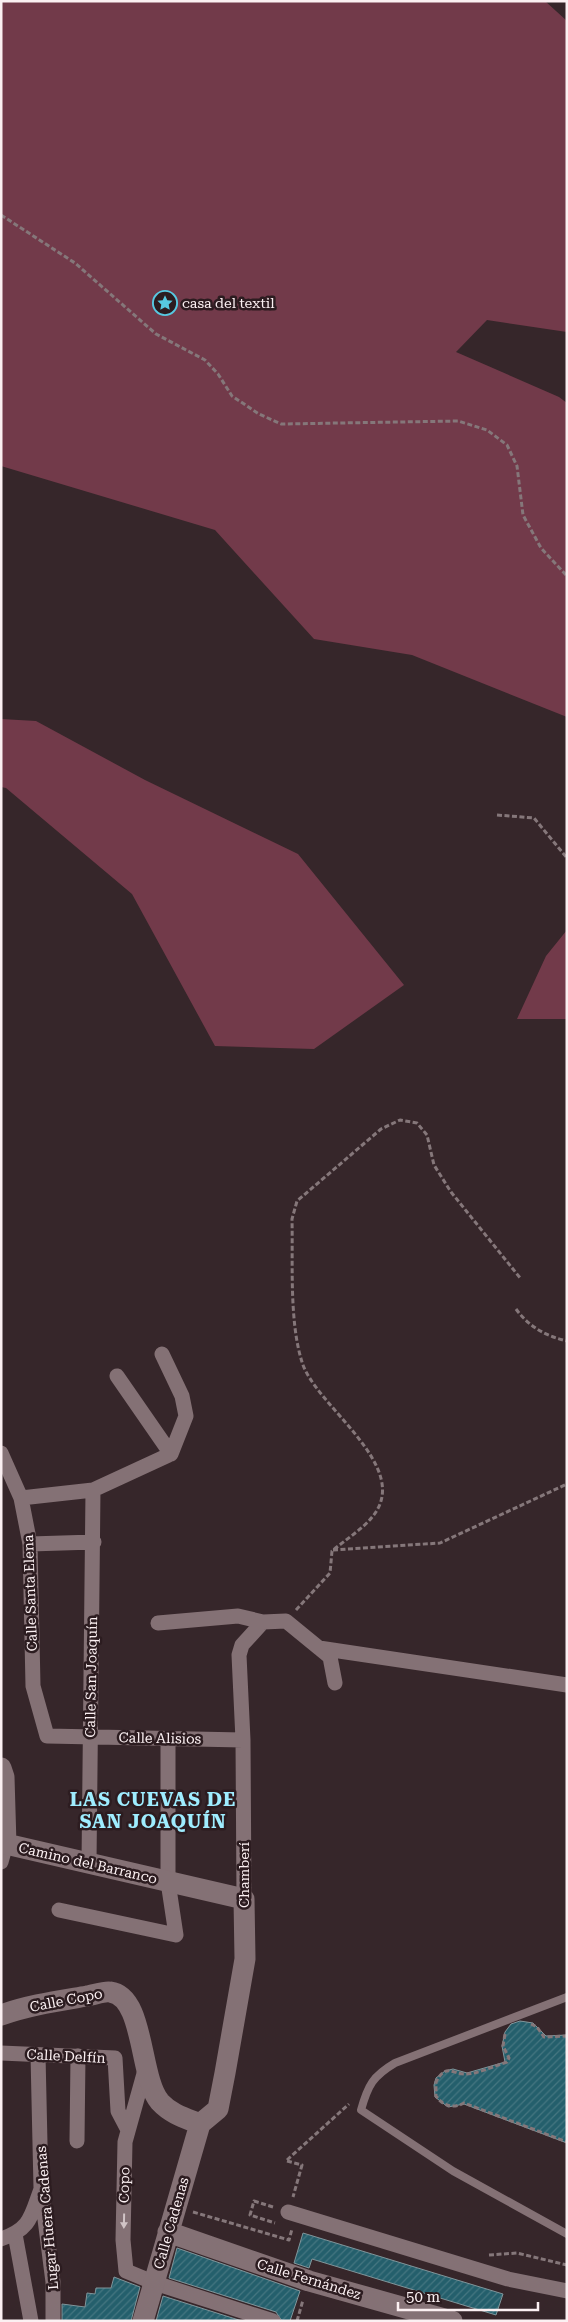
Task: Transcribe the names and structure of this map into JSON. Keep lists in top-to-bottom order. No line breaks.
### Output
{"streets":{"street":["Calle Santa Elena","Calle San Joaquín","Calle Alisios","Camino del Barranco","Chamberí","Calle Copo","Calle Delfín","Copo","Lugar Huera Cadenas","Calle Cadenas","Calle Fernández"]},"crossings":[["Calle Santa Elena","Calle Alisios"],["Calle San Joaquín","Calle Alisios"],["Calle San Joaquín","Camino del Barranco"],["Calle Alisios","Chamberí"],["Camino del Barranco","Chamberí"],["Chamberí","Calle Copo"],["Chamberí","Calle Cadenas"],["Calle Copo","Copo"],["Calle Copo","Calle Cadenas"],["Calle Delfín","Copo"],["Calle Delfín","Lugar Huera Cadenas"],["Copo","Calle Cadenas"],["Calle Cadenas","Calle Fernández"]],"districts":["LAS CUEVAS DE SAN JOAQUÍN"],"places":{"place":["casa del textil"]},"scale_bar":"50 m"}
